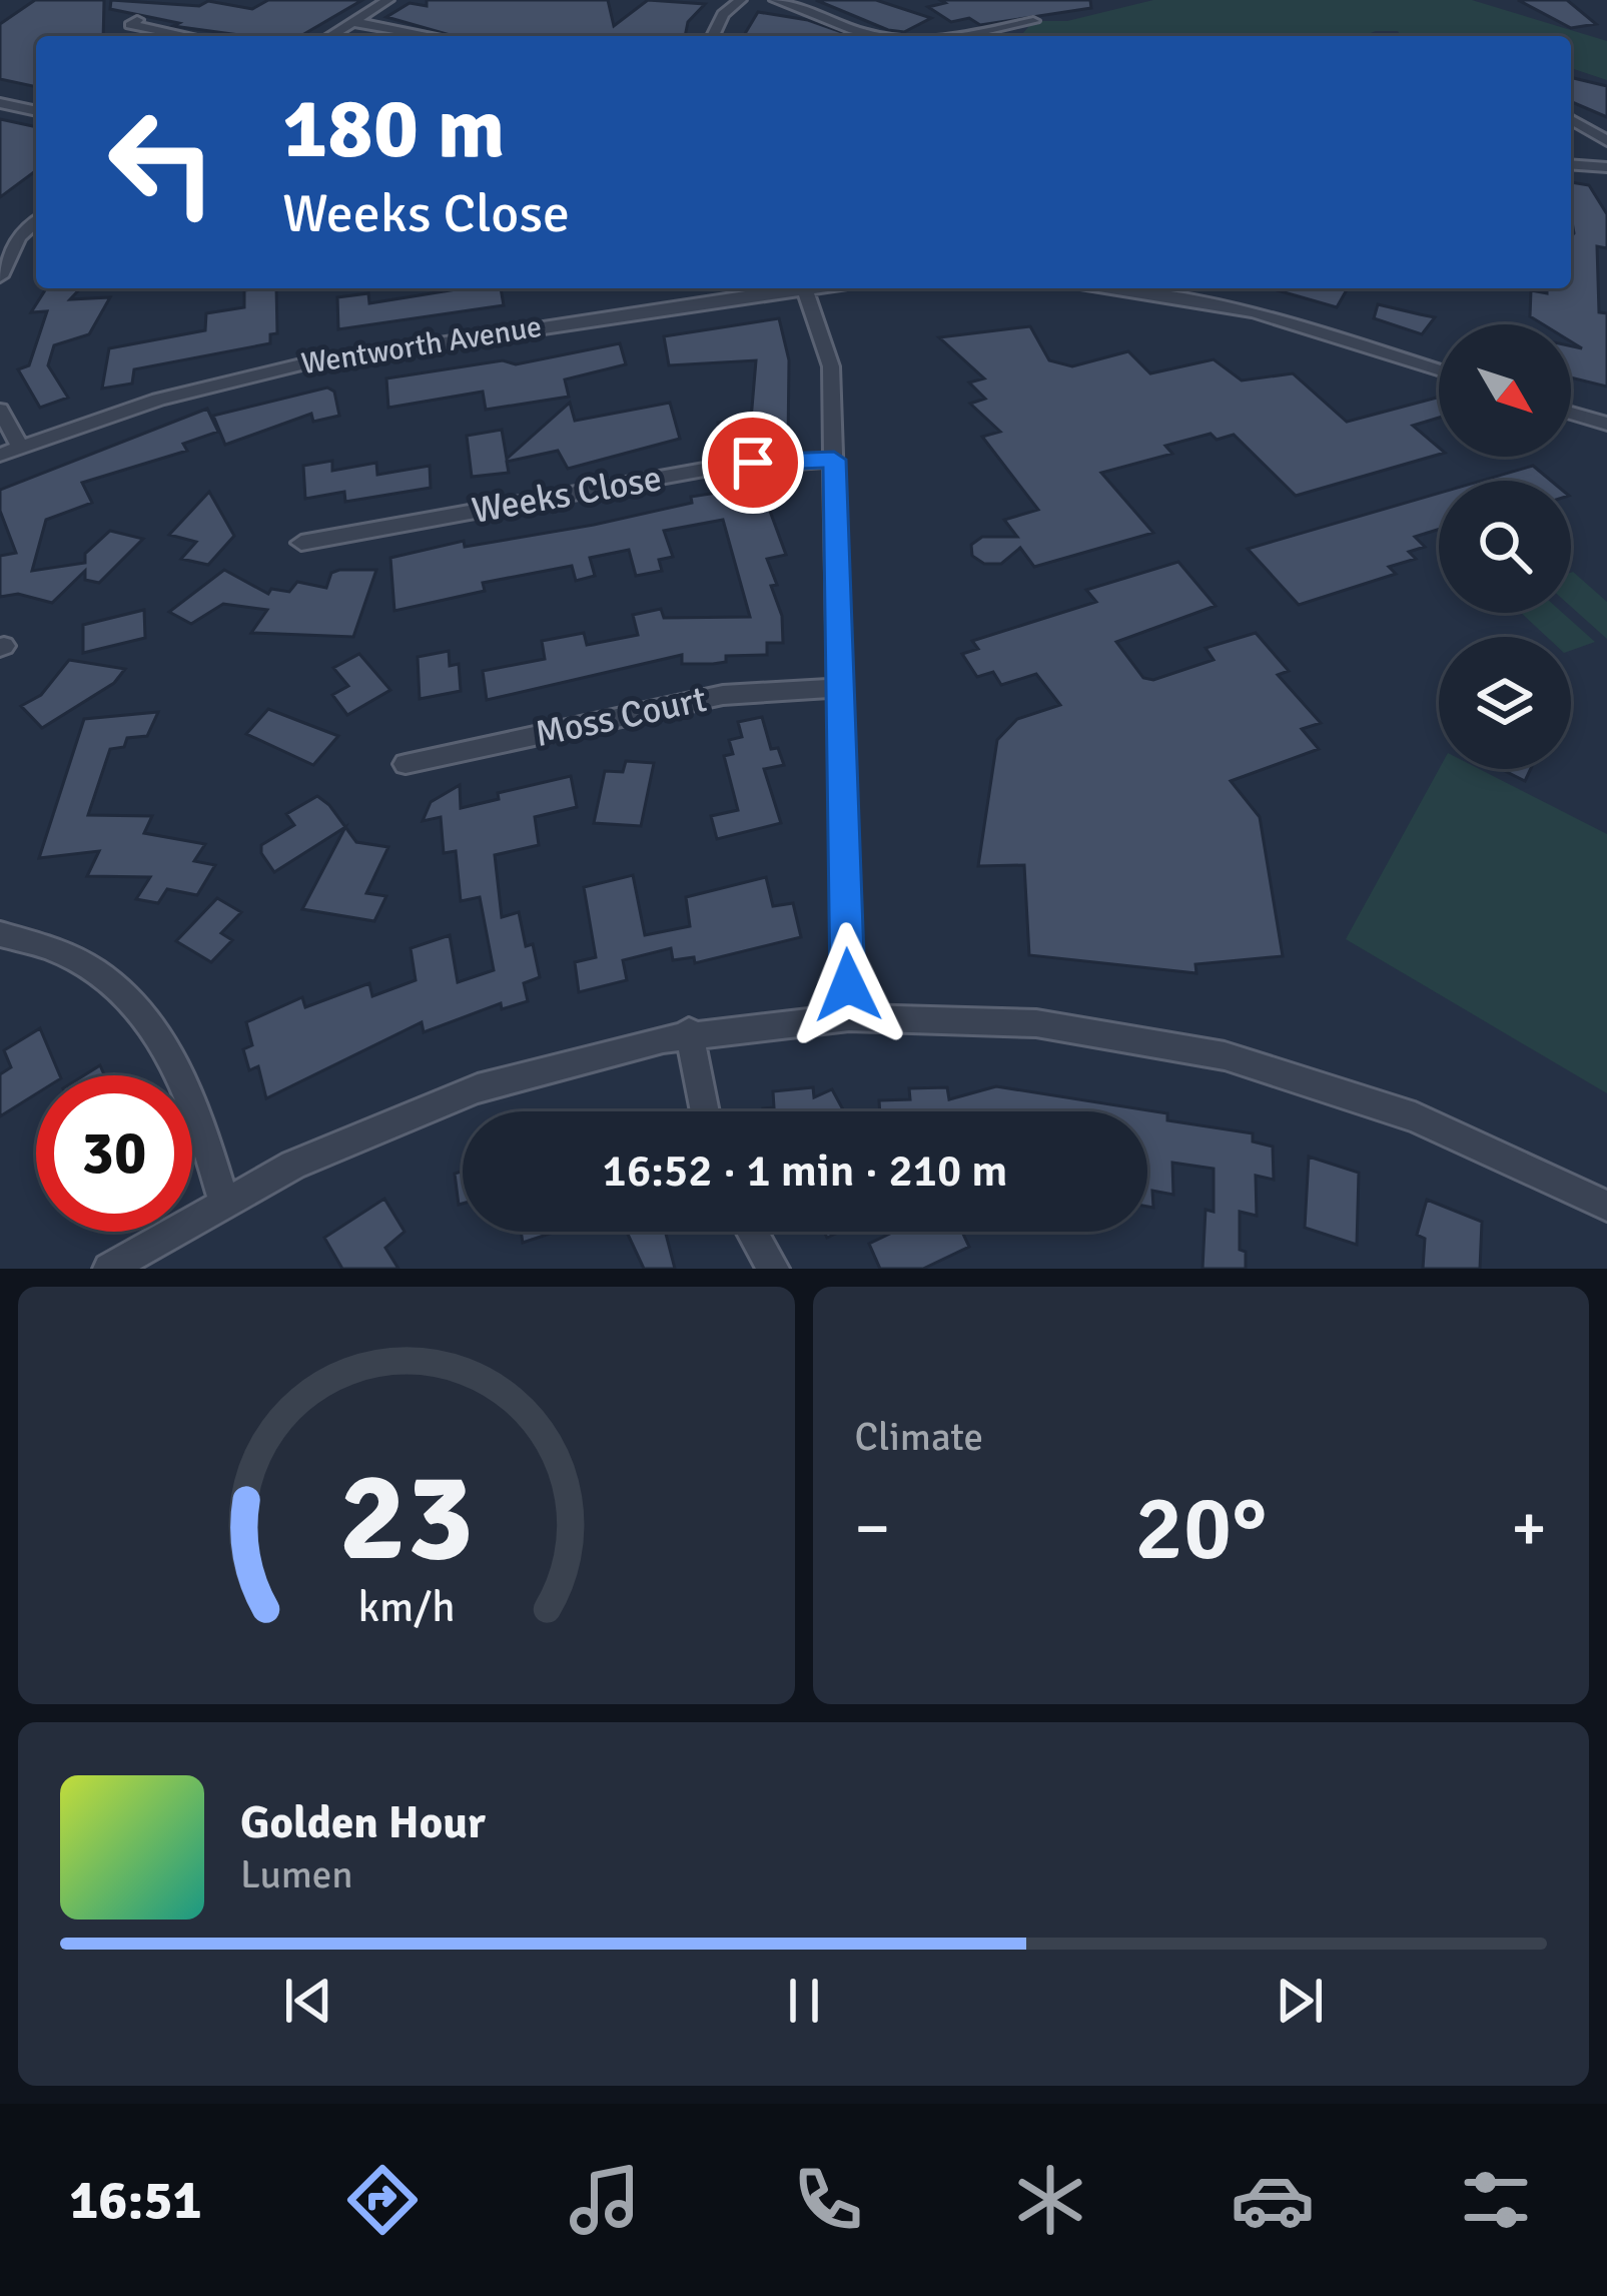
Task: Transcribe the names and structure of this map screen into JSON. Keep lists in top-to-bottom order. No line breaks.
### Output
{"streets":{"street":["Wentworth Avenue","Weeks Close","Moss Court"]},"north":"bottom right","page":{"turn":["180 m","Weeks Close"],"limit":"30","trip":"16:52 · 1 min · 210 m","tile":"Climate","heat":["−","20°","+"],"song":["Golden Hour","Lumen"],"tabs":"16:51","gauge":["23","km/h"]}}
